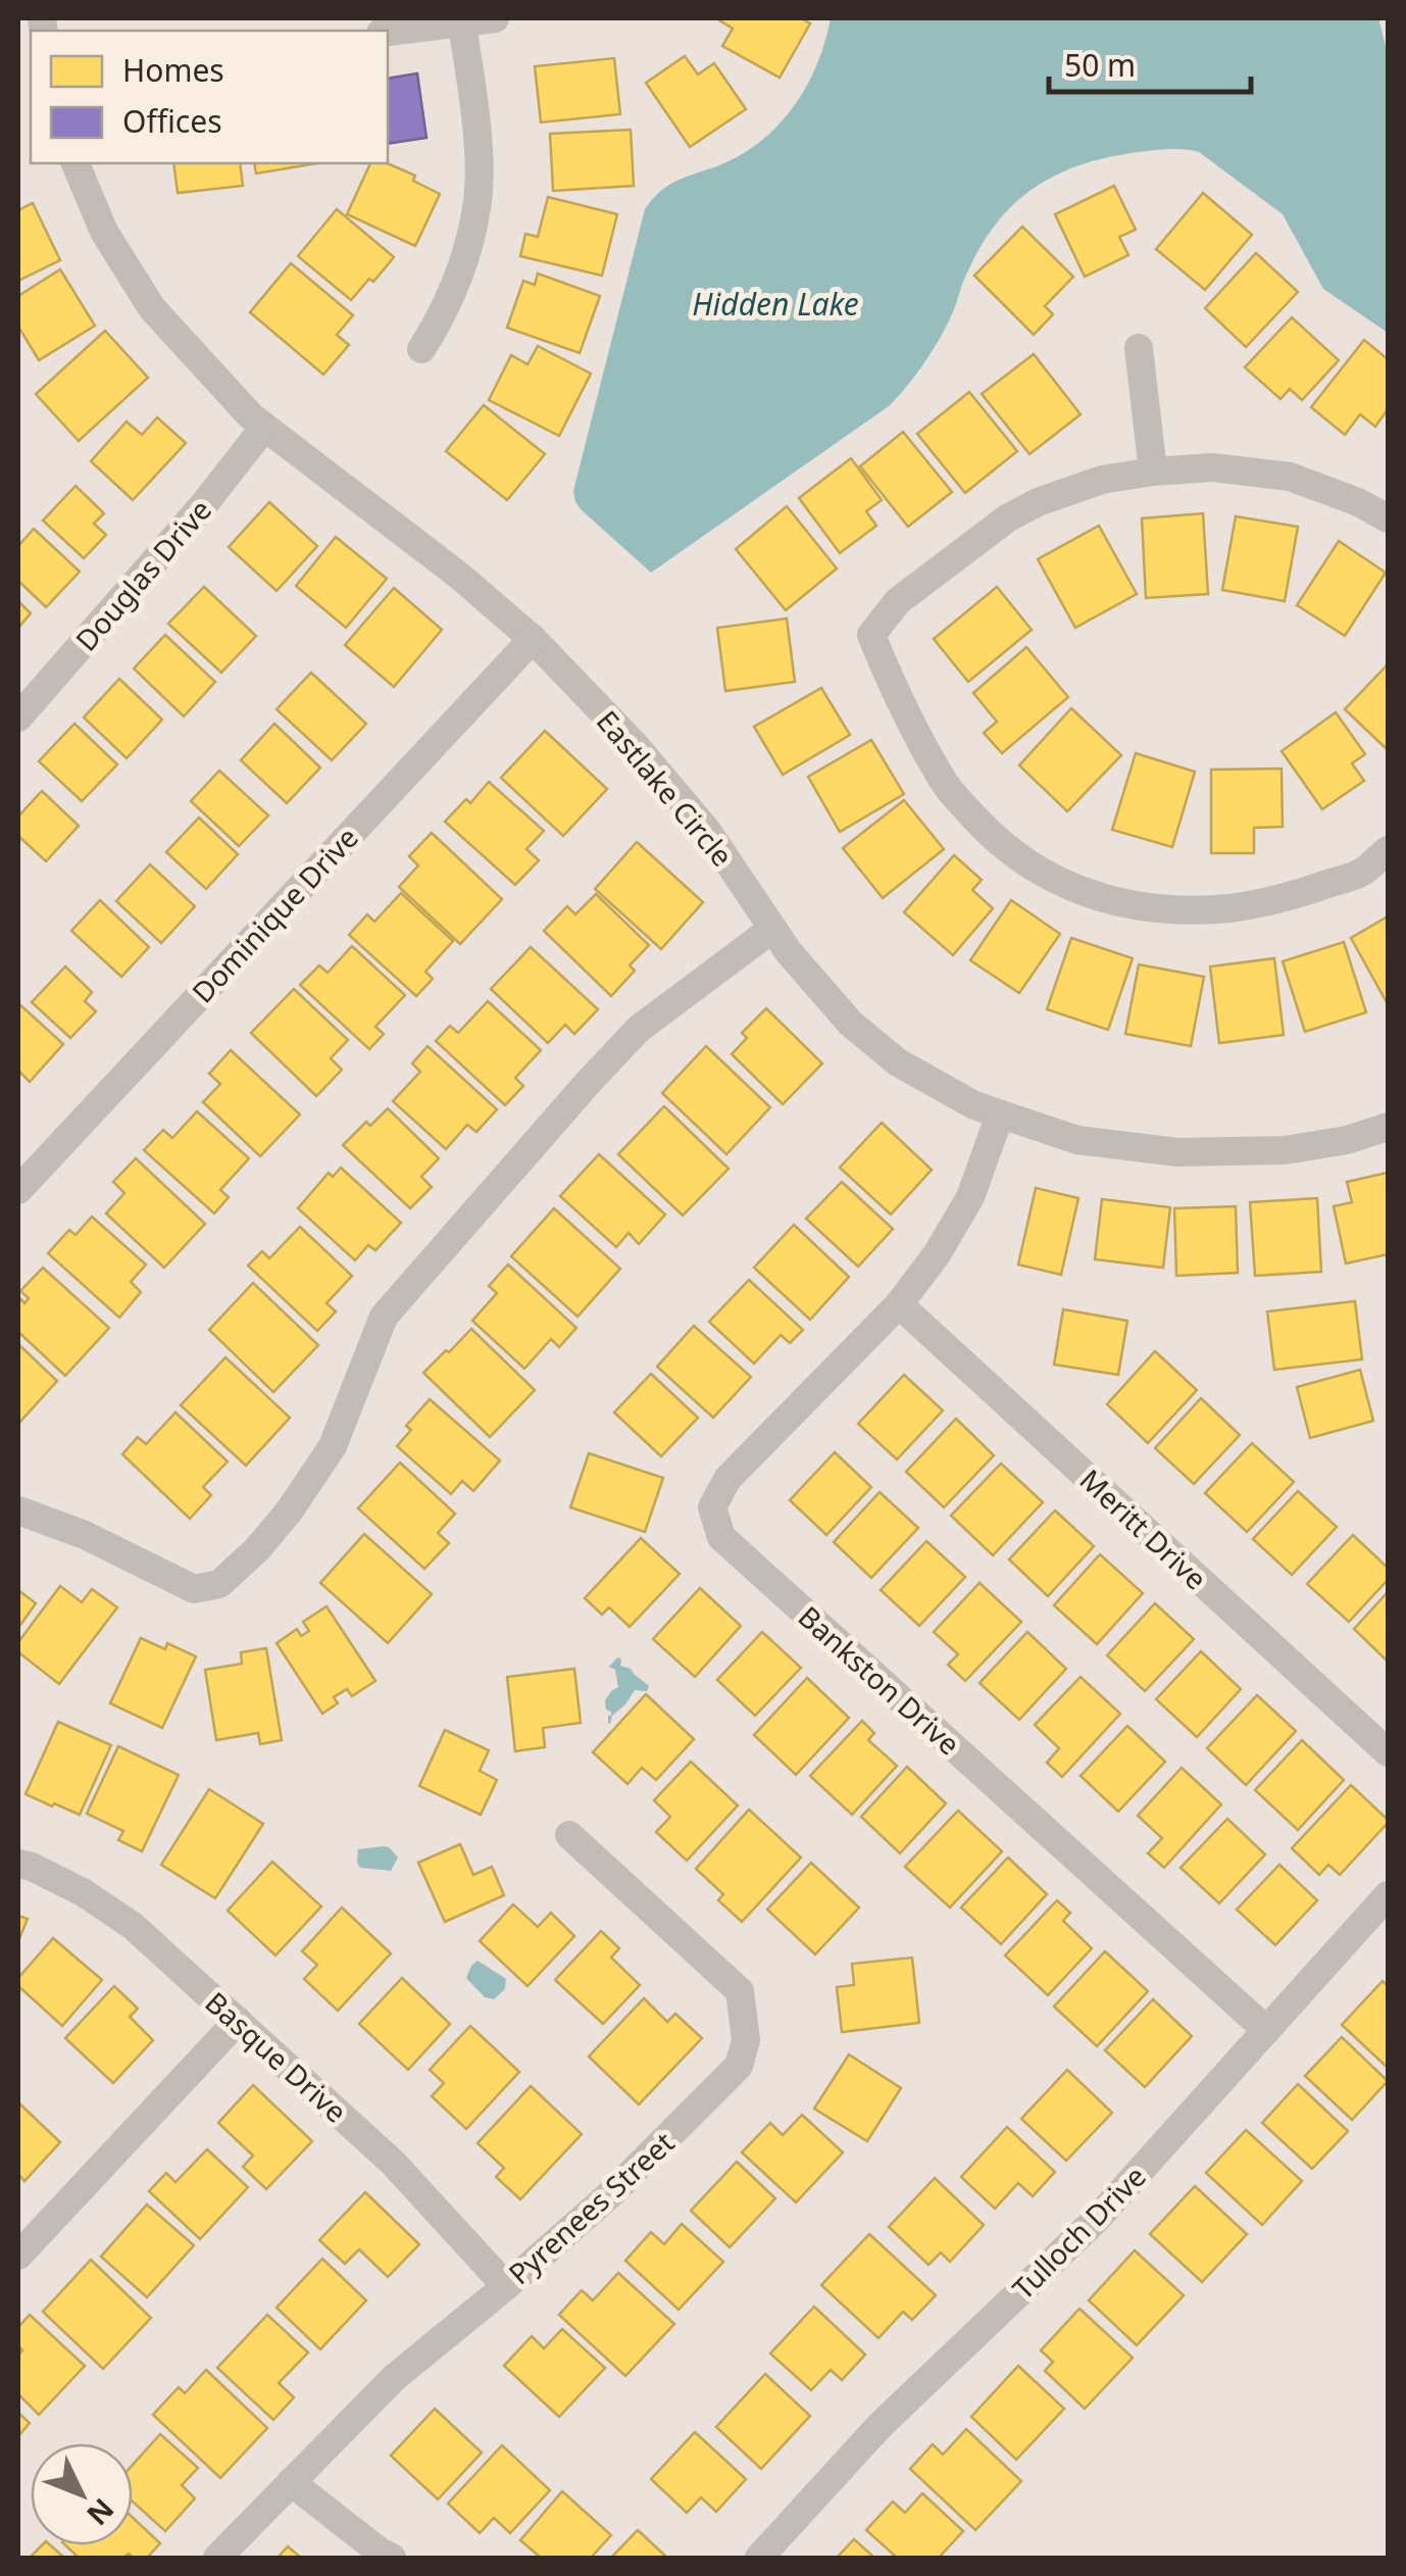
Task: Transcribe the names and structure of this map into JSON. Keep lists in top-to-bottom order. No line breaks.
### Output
{"streets":{"street":["Douglas Drive","Eastlake Circle","Dominique Drive","Meritt Drive","Bankston Drive","Basque Drive","Pyrenees Street","Tulloch Drive"]},"crossings":[["Douglas Drive","Eastlake Circle"],["Eastlake Circle","Dominique Drive"],["Eastlake Circle","Bankston Drive"],["Meritt Drive","Bankston Drive"],["Bankston Drive","Tulloch Drive"],["Basque Drive","Pyrenees Street"]],"water":["Hidden Lake"],"legend":["Homes","Offices"],"scale_bar":"50 m","north":"bottom right"}
